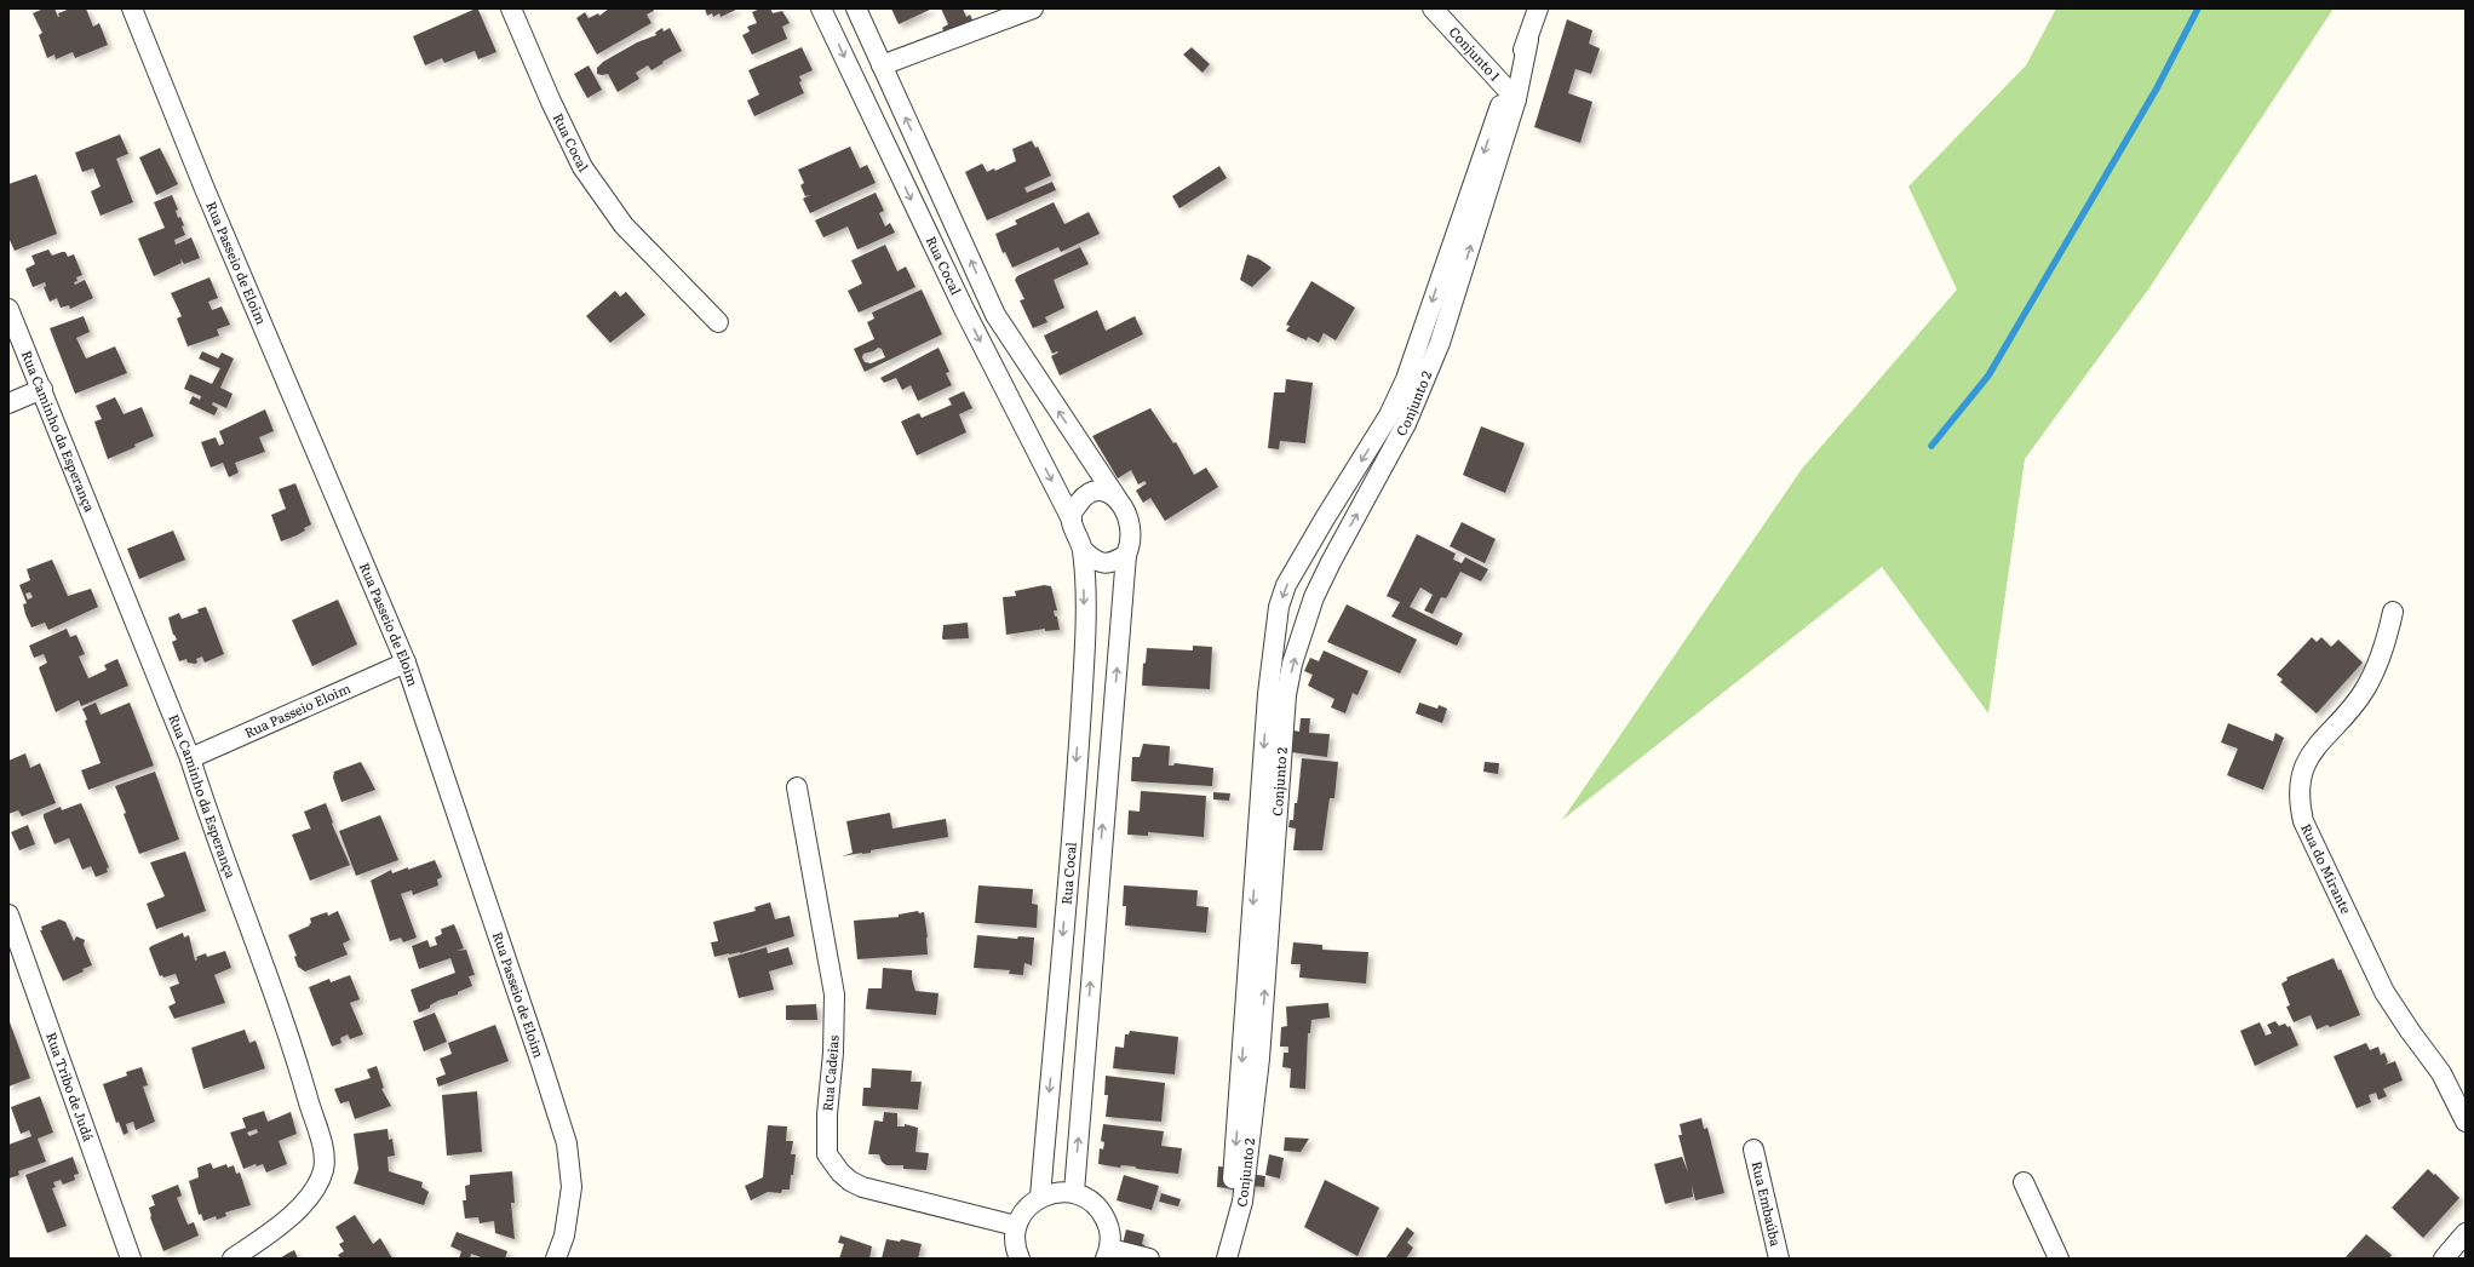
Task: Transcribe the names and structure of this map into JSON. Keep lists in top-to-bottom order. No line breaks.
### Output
{"streets":{"street":["Conjunto 1","Rua Cocal","Rua Passeio de Eloim","Conjunto 2","Rua Caminho da Esperança","Rua Passeio Eloim","Rua do Mirante","Rua Cadeias","Rua Tribo de Judá","Rua Embaúba"]},"crossings":[["Conjunto 1","Conjunto 2"],["Rua Passeio de Eloim","Rua Passeio Eloim"],["Rua Caminho da Esperança","Rua Passeio Eloim"]]}
